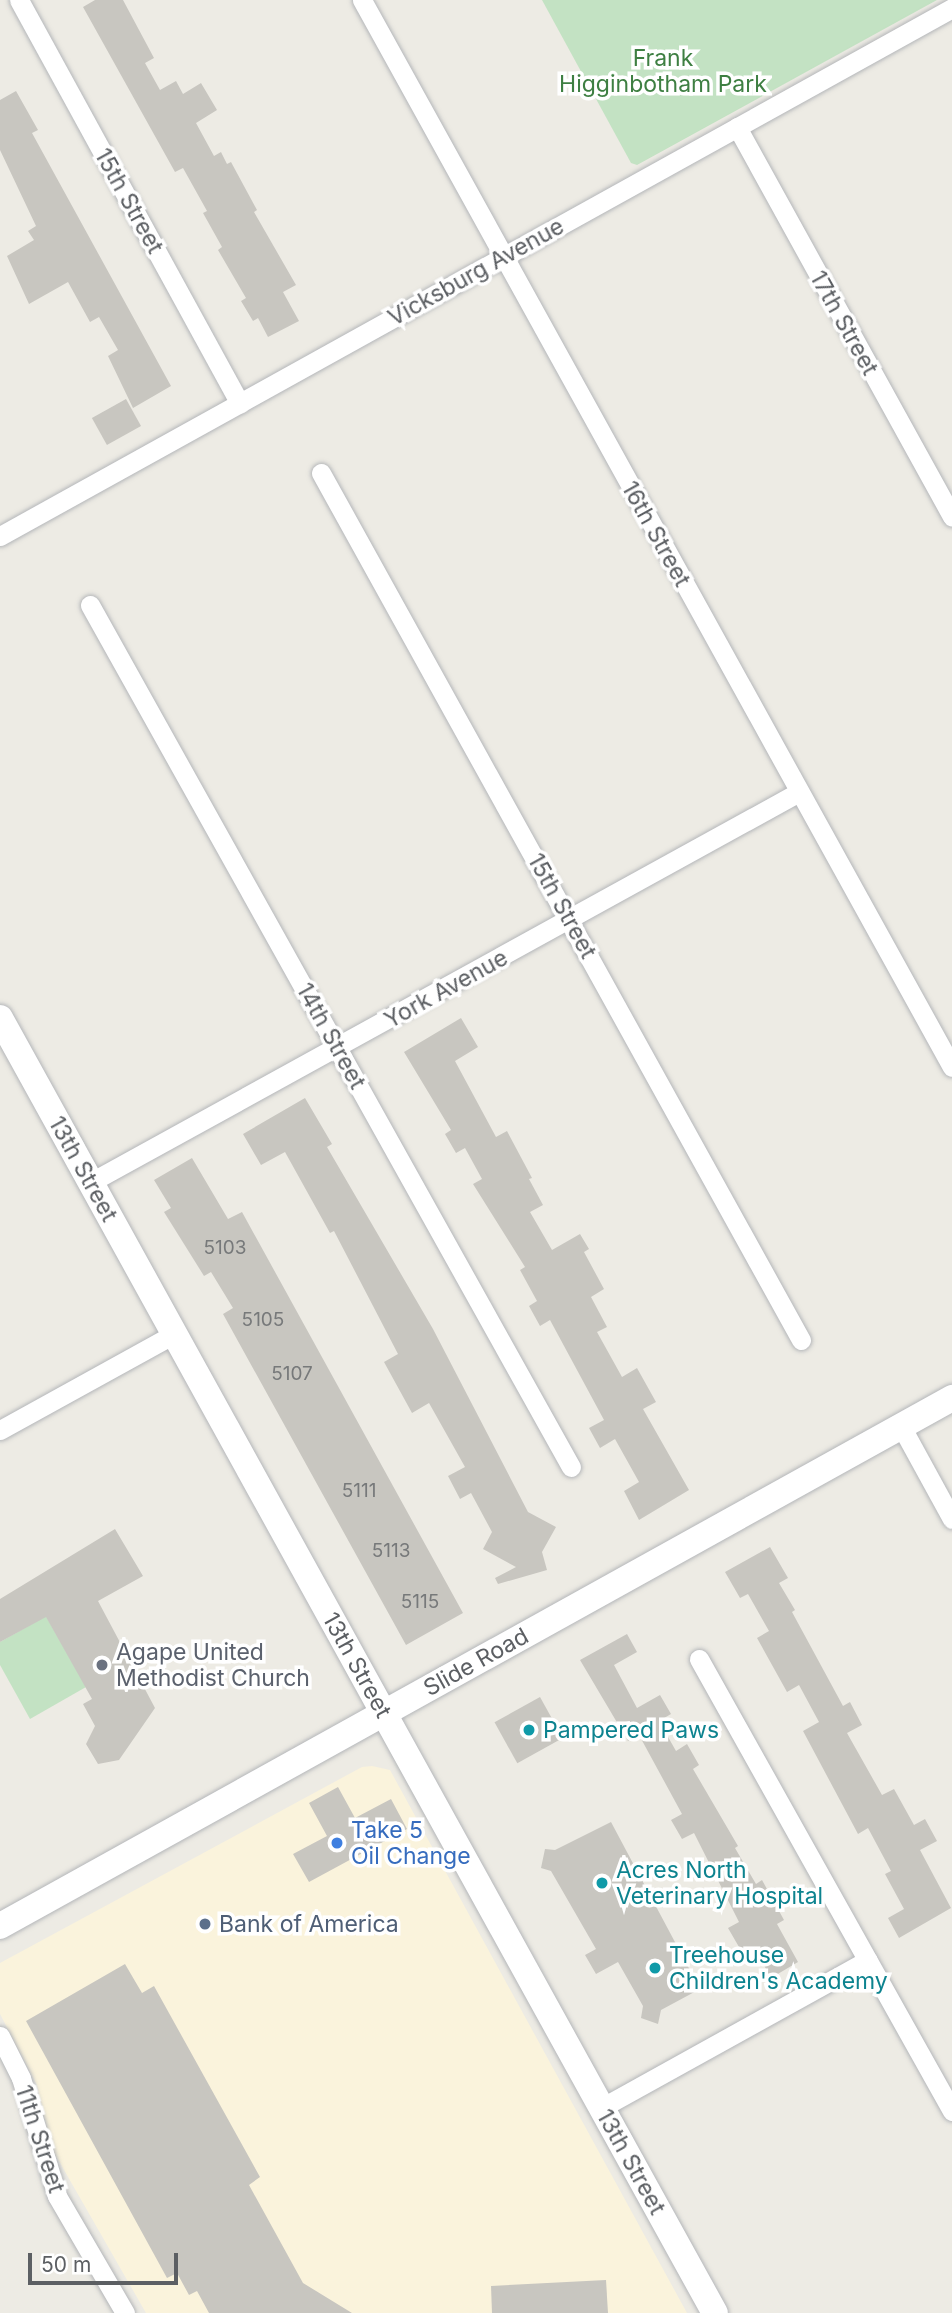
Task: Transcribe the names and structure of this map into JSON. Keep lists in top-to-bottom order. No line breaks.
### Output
{"streets":{"street":["15th Street","Vicksburg Avenue","17th Street","16th Street","York Avenue","14th Street","13th Street","Slide Road","11th Street"]},"crossings":[["15th Street","Vicksburg Avenue"],["15th Street","York Avenue"],["Vicksburg Avenue","17th Street"],["Vicksburg Avenue","16th Street"],["16th Street","York Avenue"],["York Avenue","14th Street"],["York Avenue","13th Street"],["13th Street","Slide Road"]],"parks":["Frank Higginbotham Park"],"places":["Agape United Methodist Church","Pampered Paws","Take 5 Oil Change","Acres North Veterinary Hospital","Bank of America","Treehouse Children's Academy"],"house_numbers":["5103","5105","5107","5111","5113","5115"],"scale_bar":"50 m"}
